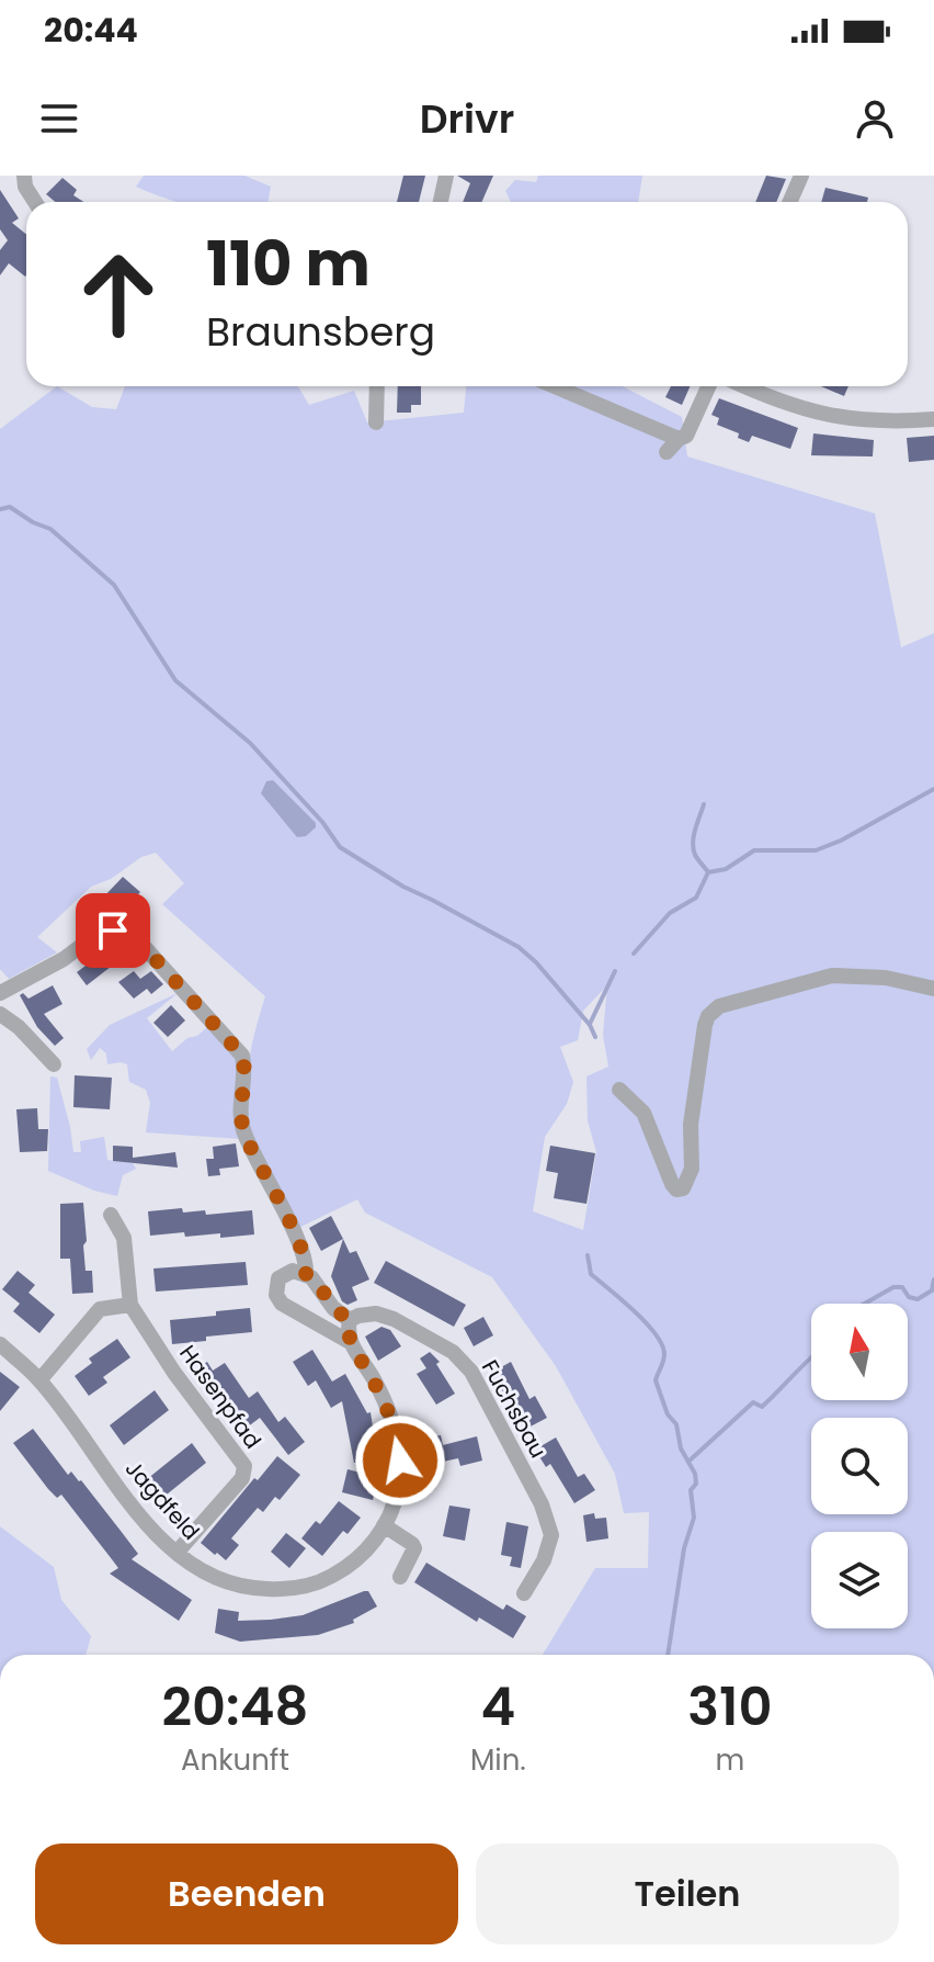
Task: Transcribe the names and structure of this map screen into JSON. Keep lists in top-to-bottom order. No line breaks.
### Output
{"streets":{"street":["Hasenpfad","Fuchsbau","Jagdfeld"]},"crossings":[["Hasenpfad","Jagdfeld"]],"north":"top","page":{"status":"20:44","header":"Drivr","turn":["110 m","Braunsberg"],"eta":["20:48","Ankunft","4","Min.","310","m"],"buttons":["Beenden","Teilen"]}}
